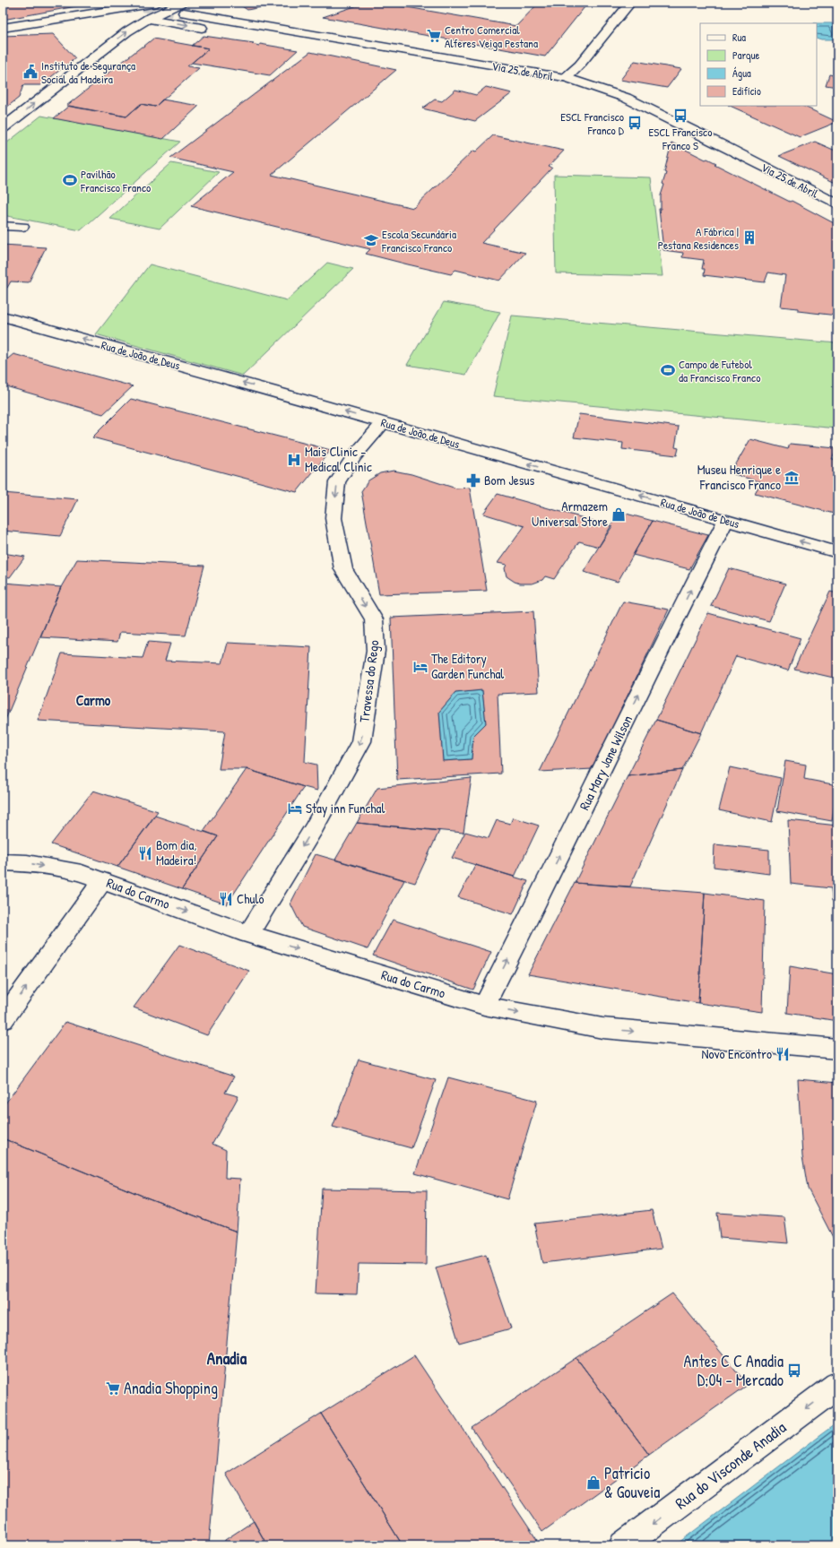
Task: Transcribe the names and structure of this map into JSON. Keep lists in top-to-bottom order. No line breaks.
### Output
{"streets":{"street":["Via 25 de Abril","Rua de João de Deus","Travessa do Rego","Rua Mary Jane Wilson","Rua do Carmo","Rua do Visconde Anadia"]},"crossings":[["Rua de João de Deus","Travessa do Rego"],["Rua de João de Deus","Rua Mary Jane Wilson"],["Travessa do Rego","Rua do Carmo"],["Rua Mary Jane Wilson","Rua do Carmo"]],"one_way":["Rua de João de Deus","Travessa do Rego","Rua Mary Jane Wilson","Rua do Carmo","Rua do Visconde Anadia"],"districts":["Carmo","Anadia"],"places":{"supermarket":["Centro Comercial Alferes Veiga Pestana","Anadia Shopping"],"public building":["Instituto de Segurança Social da Madeira"],"bus stop":["ESCL Francisco Franco S","ESCL Francisco Franco D","Antes C C Anadia D;04 - Mercado"],"sports":["Pavilhão Francisco Franco","Campo de Futebol da Francisco Franco"],"building":["A Fábrica | Pestana Residences"],"school or university":["Escola Secundária Francisco Franco"],"hospital":["Mais Clinic - Medical Clinic"],"museum":["Museu Henrique e Francisco Franco"],"pharmacy":["Bom Jesus"],"shop":["Armazem Universal Store","Patricio & Gouveia"],"hotel":["The Editory Garden Funchal","Stay inn Funchal"],"restaurant":["Bom dia, Madeira!","Chulo","Novo Encontro"]},"legend":["Rua","Parque","Água","Edifício"]}
